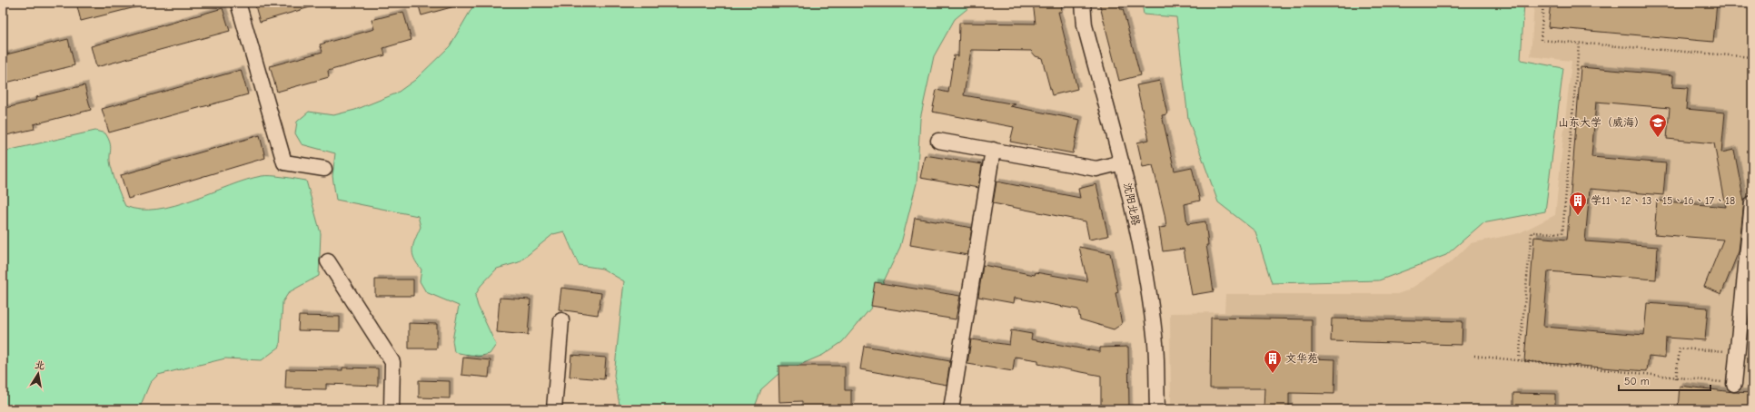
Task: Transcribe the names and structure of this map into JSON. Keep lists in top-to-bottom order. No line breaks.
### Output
{"streets":{"street":["沈阳北路"]},"places":{"school or university":["山东大学（威海）"],"building":["学11、12、13、15、16、17、18","文华苑"]},"scale_bar":"50 m","north":"top"}
